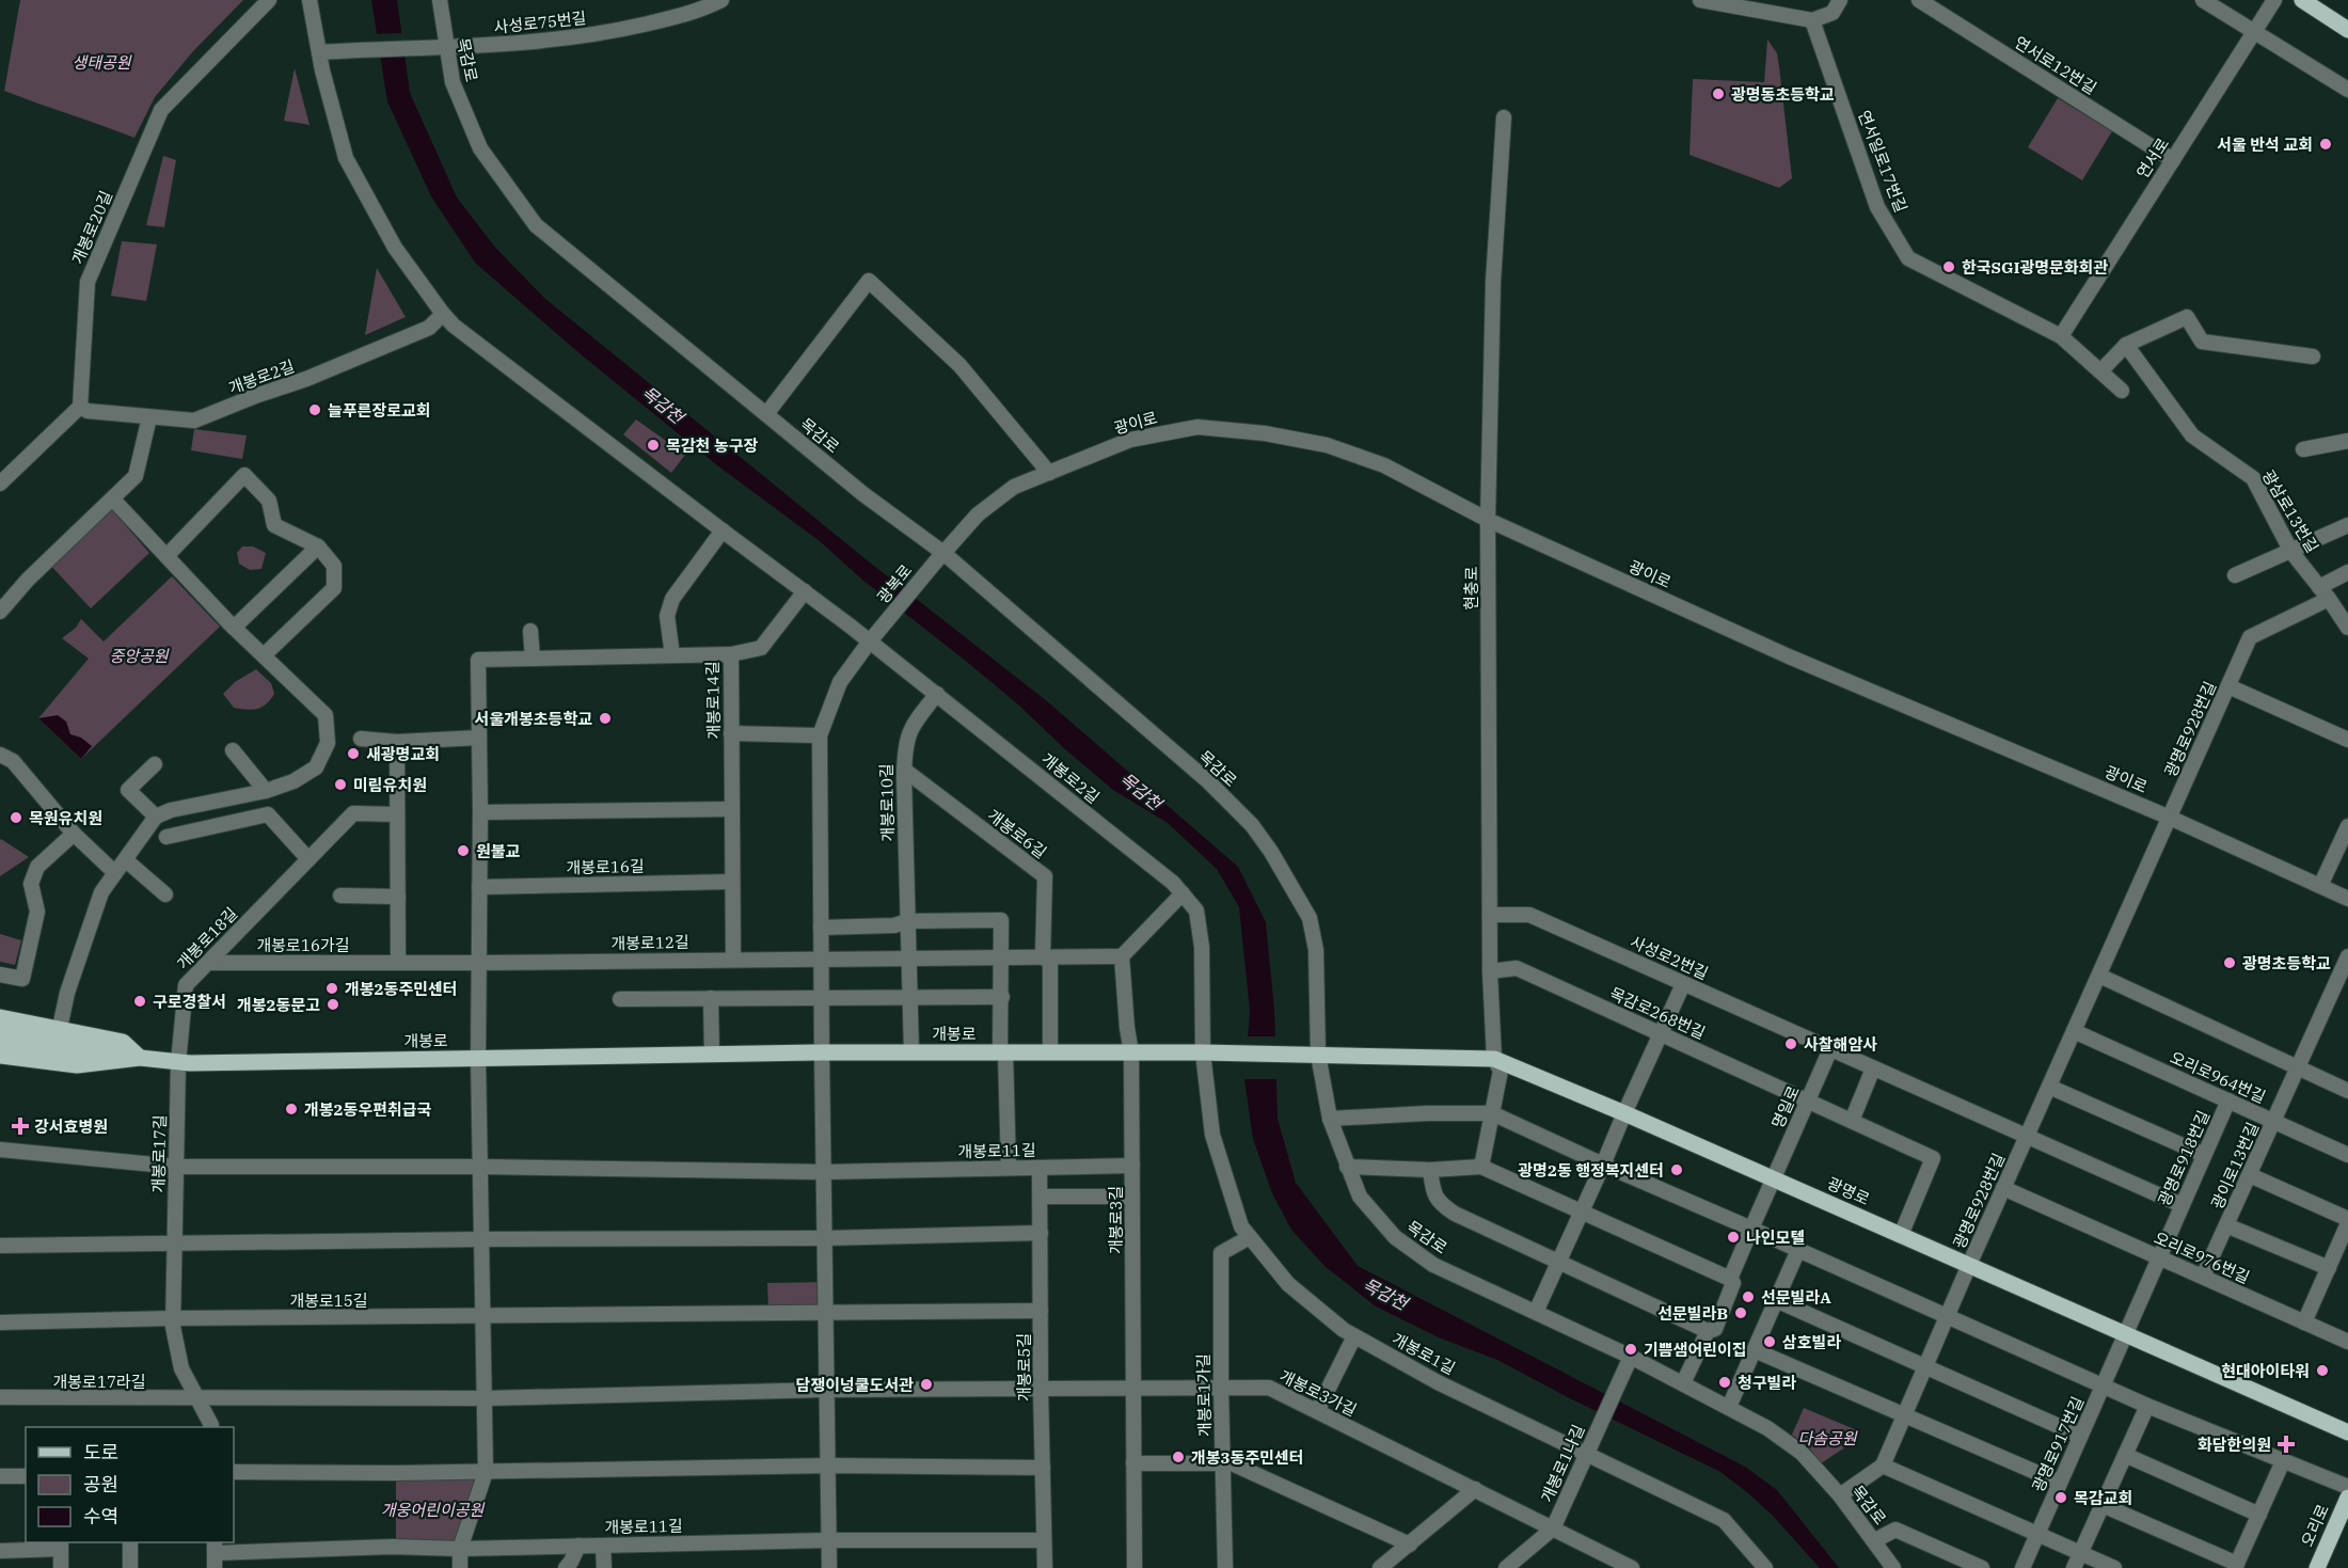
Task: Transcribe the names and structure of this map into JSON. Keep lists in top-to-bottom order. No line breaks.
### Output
{"streets":{"main road":["개봉로","광명로","오리로"],"street":["사성로75번길","목감로","연서로12번길","연서로","연서일로17번길","개봉로20길","개봉로2길","광이로","광삼로13번길","광복로","현충로","개봉로14길","광명로928번길","개봉로10길","개봉로6길","개봉로16길","개봉로18길","개봉로12길","개봉로16가길","사성로2번길","목감로268번길","오리로964번길","명일로","개봉로11길","개봉로17길","광명로918번길","광이로13번길","개봉로3길","오리로976번길","개봉로15길","개봉로1길","개봉로5길","개봉로17라길","개봉로3가길","개봉로1가길","광명로917번길","개봉로1나길"]},"crossings":[["사성로75번길","목감로"],["사성로75번길","개봉로2길"],["목감로","광이로"],["목감로","광복로"],["목감로","개봉로"],["목감로","광명로"],["목감로","개봉로1나길"],["연서로12번길","연서로"],["연서로","연서일로17번길"],["개봉로20길","개봉로2길"],["개봉로2길","광복로"],["개봉로2길","개봉로10길"],["개봉로2길","개봉로"],["개봉로2길","개봉로1길"],["광이로","광복로"],["광이로","현충로"],["광이로","광명로928번길"],["광삼로13번길","광명로928번길"],["현충로","사성로2번길"],["현충로","목감로268번길"],["현충로","광명로"],["개봉로14길","개봉로16길"],["개봉로14길","개봉로12길"],["광명로928번길","사성로2번길"],["광명로928번길","오리로964번길"],["광명로928번길","광명로"],["광명로928번길","오리로976번길"],["개봉로10길","개봉로6길"],["개봉로10길","개봉로"],["개봉로6길","개봉로"],["개봉로18길","개봉로16가길"],["개봉로18길","개봉로"],["개봉로18길","개봉로17길"],["개봉로12길","개봉로16가길"],["사성로2번길","명일로"],["사성로2번길","광명로918번길"],["목감로268번길","명일로"],["개봉로","개봉로17길"],["개봉로","광명로"],["개봉로","개봉로3길"],["개봉로","개봉로1길"],["오리로964번길","광명로918번길"],["오리로964번길","광이로13번길"],["명일로","광명로"],["개봉로11길","개봉로3길"],["개봉로11길","개봉로5길"],["개봉로17길","개봉로15길"],["개봉로17길","개봉로17라길"],["광명로918번길","광명로"],["광명로918번길","오리로976번길"],["광명로918번길","광명로917번길"],["광이로13번길","오리로976번길"],["광명로","광명로917번길"],["개봉로3길","개봉로3가길"],["개봉로1길","개봉로1가길"],["개봉로1길","개봉로1나길"],["개봉로3가길","개봉로1가길"],["개봉로3가길","개봉로1나길"]],"water":["목감천"],"parks":["생태공원","중앙공원","다솜공원","개웅어린이공원"],"places":{"other":["광명동초등학교","서울 반석 교회","한국SGI광명문화회관","늘푸른장로교회","목감천 농구장","서울개봉초등학교","새광명교회","미림유치원","목원유치원","원불교","광명초등학교","개봉2동주민센터","구로경찰서","개봉2동문고","사찰해암사","개봉2동우편취급국","광명2동 행정복지센터","나인모텔","선문빌라A","선문빌라B","삼호빌라","기쁨샘어린이집","현대아이타워","청구빌라","담쟁이넝쿨도서관","개봉3동주민센터","목감교회"],"health":["강서효병원","화담한의원"]},"legend":["도로","공원","수역"]}
